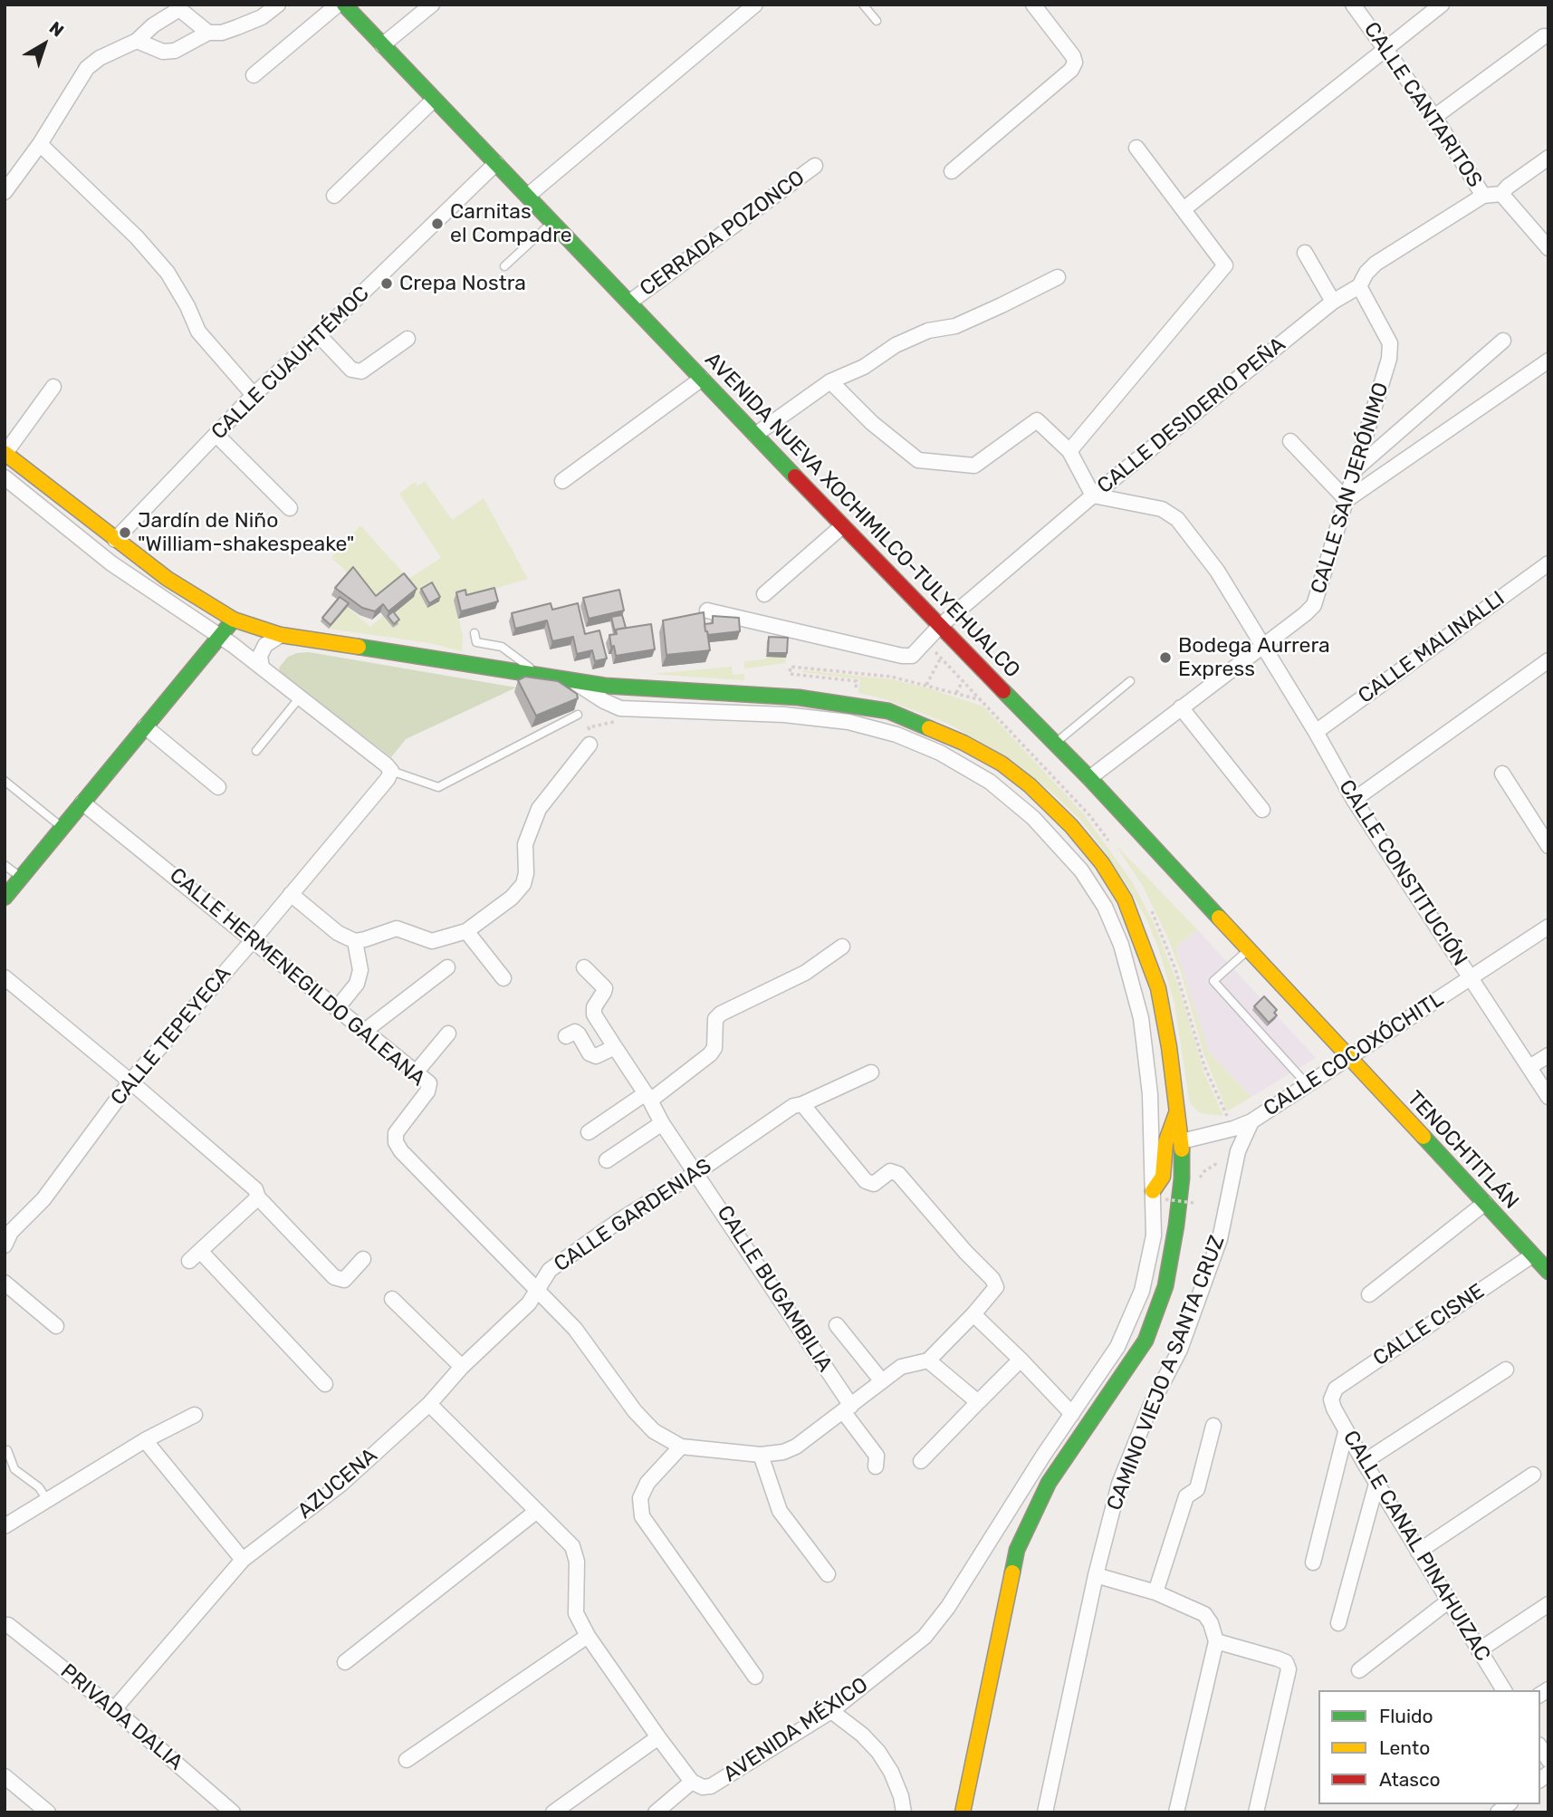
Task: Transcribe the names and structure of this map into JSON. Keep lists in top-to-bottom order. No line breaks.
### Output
{"streets":{"main road":["AVENIDA NUEVA XOCHIMILCO-TULYEHUALCO","TENOCHTITLÁN"],"street":["CALLE CANTARITOS","CERRADA POZONCO","CALLE CUAUHTÉMOC","CALLE DESIDERIO PEÑA","CALLE SAN JERÓNIMO","CALLE MALINALLI","CALLE CONSTITUCIÓN","CALLE HERMENEGILDO GALEANA","CALLE TEPEYECA","CALLE COCOXÓCHITL","CALLE GARDENIAS","CALLE BUGAMBILIA","CALLE CISNE","CAMINO VIEJO A SANTA CRUZ","AZUCENA","CALLE CANAL PINAHUIZAC","PRIVADA DALIA","AVENIDA MÉXICO"]},"crossings":[["CALLE CANTARITOS","CALLE DESIDERIO PEÑA"],["CERRADA POZONCO","AVENIDA NUEVA XOCHIMILCO-TULYEHUALCO"],["CALLE CUAUHTÉMOC","AVENIDA NUEVA XOCHIMILCO-TULYEHUALCO"],["CALLE DESIDERIO PEÑA","CALLE SAN JERÓNIMO"],["CALLE DESIDERIO PEÑA","AVENIDA NUEVA XOCHIMILCO-TULYEHUALCO"],["CALLE DESIDERIO PEÑA","CALLE CONSTITUCIÓN"],["CALLE SAN JERÓNIMO","AVENIDA NUEVA XOCHIMILCO-TULYEHUALCO"],["CALLE SAN JERÓNIMO","CALLE CONSTITUCIÓN"],["AVENIDA NUEVA XOCHIMILCO-TULYEHUALCO","CALLE COCOXÓCHITL"],["AVENIDA NUEVA XOCHIMILCO-TULYEHUALCO","TENOCHTITLÁN"],["CALLE MALINALLI","CALLE CONSTITUCIÓN"],["CALLE CONSTITUCIÓN","CALLE COCOXÓCHITL"],["CALLE HERMENEGILDO GALEANA","CALLE TEPEYECA"],["CALLE HERMENEGILDO GALEANA","CALLE GARDENIAS"],["CALLE HERMENEGILDO GALEANA","CALLE BUGAMBILIA"],["CALLE COCOXÓCHITL","TENOCHTITLÁN"],["CALLE COCOXÓCHITL","CAMINO VIEJO A SANTA CRUZ"],["TENOCHTITLÁN","CALLE CISNE"],["CALLE GARDENIAS","CALLE BUGAMBILIA"],["CALLE GARDENIAS","AZUCENA"],["CALLE CISNE","CALLE CANAL PINAHUIZAC"],["AZUCENA","PRIVADA DALIA"]],"places":["Carnitas el Compadre","Crepa Nostra","Jardín de Niño \"William-shakespeake\"","Bodega Aurrera Express"],"legend":["Fluido","Lento","Atasco"],"north":"top right"}
